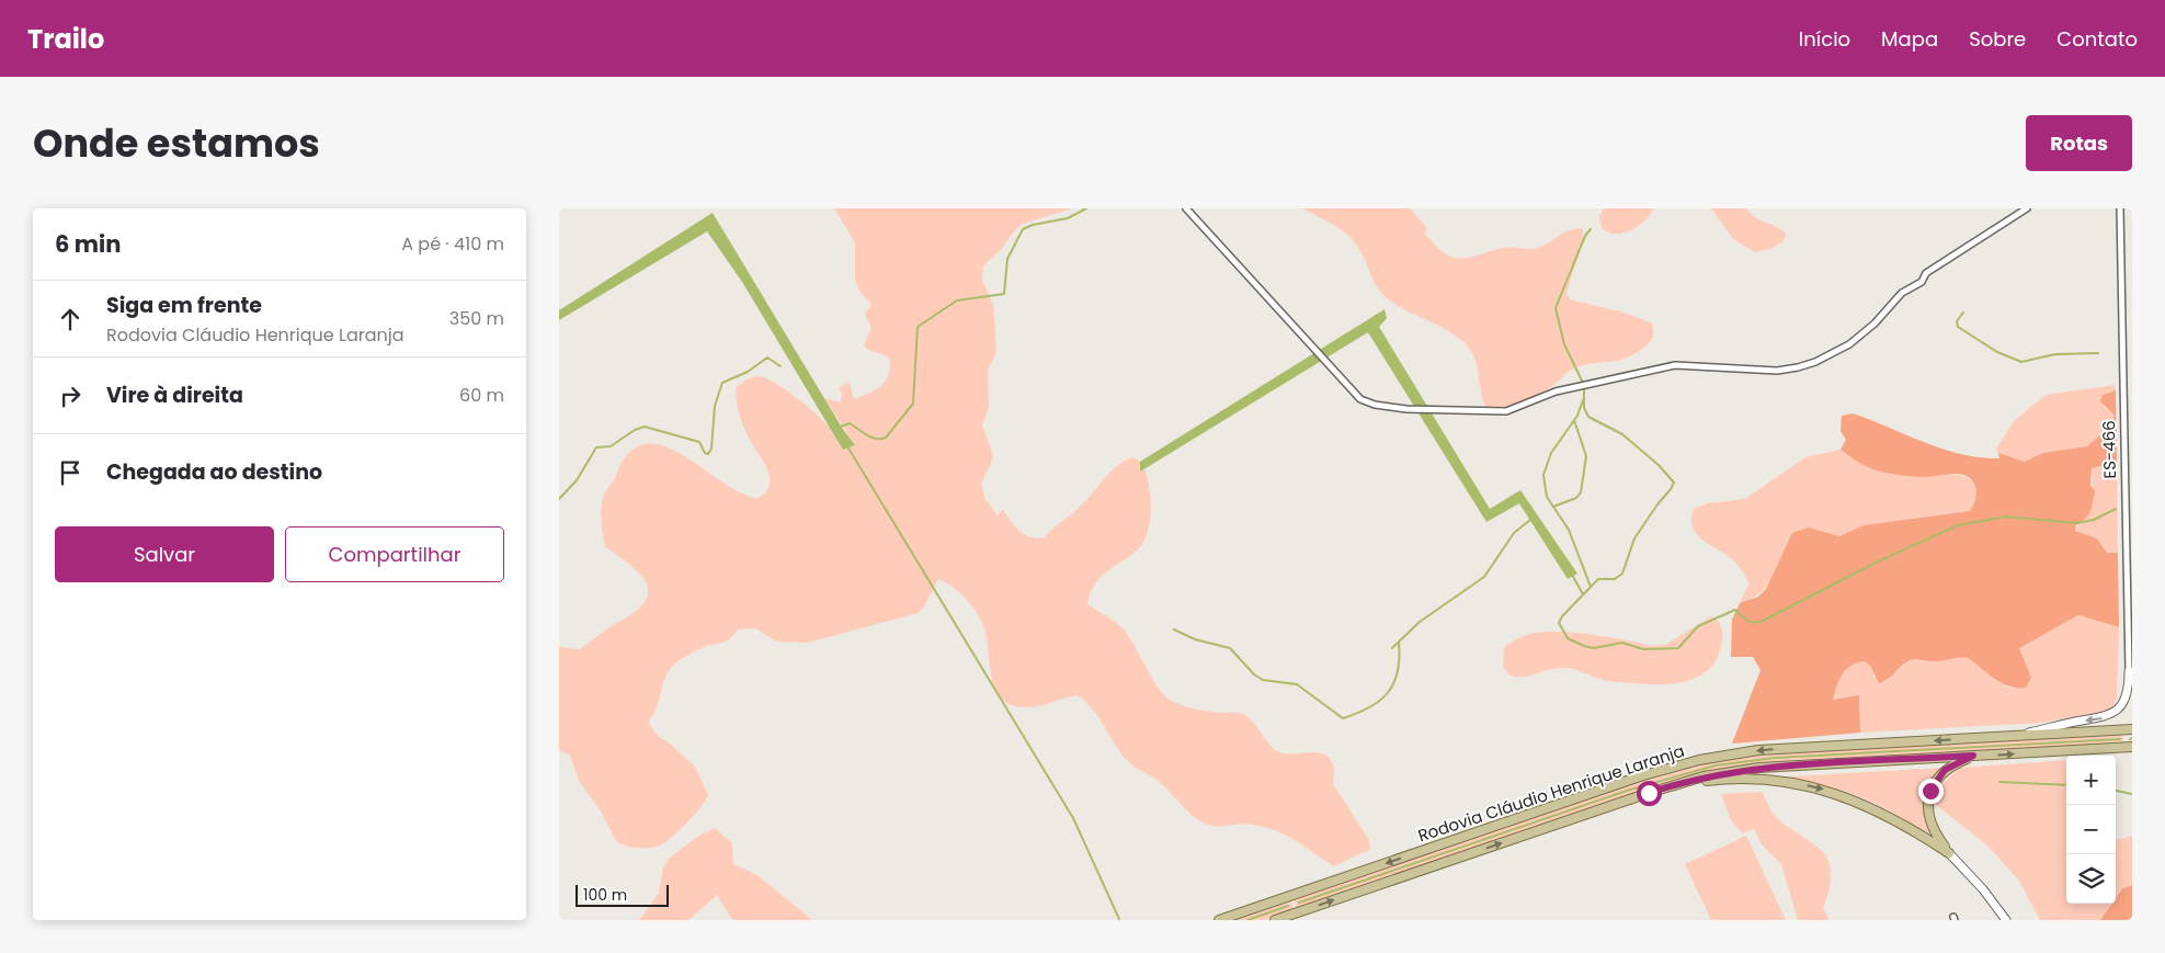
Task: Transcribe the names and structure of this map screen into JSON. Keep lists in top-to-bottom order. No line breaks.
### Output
{"streets":{"main road":["Rodovia Cláudio Henrique Laranja"],"street":["ES-466"]},"crossings":[["ES-466","Rodovia Cláudio Henrique Laranja"]],"scale_bar":"100 m","page":{"header":"Trailo","nav":["Início","Mapa","Sobre","Contato"],"title":"Onde estamos","buttons":["Rotas",["Salvar","Compartilhar"]],"heading":["6 min","A pé · 410 m"],"list":[["Siga em frente","Rodovia Cláudio Henrique Laranja","350 m"],["Vire à direita","60 m"],"Chegada ao destino"],"map_buttons":["+","−"],"scale":"100 m"}}
